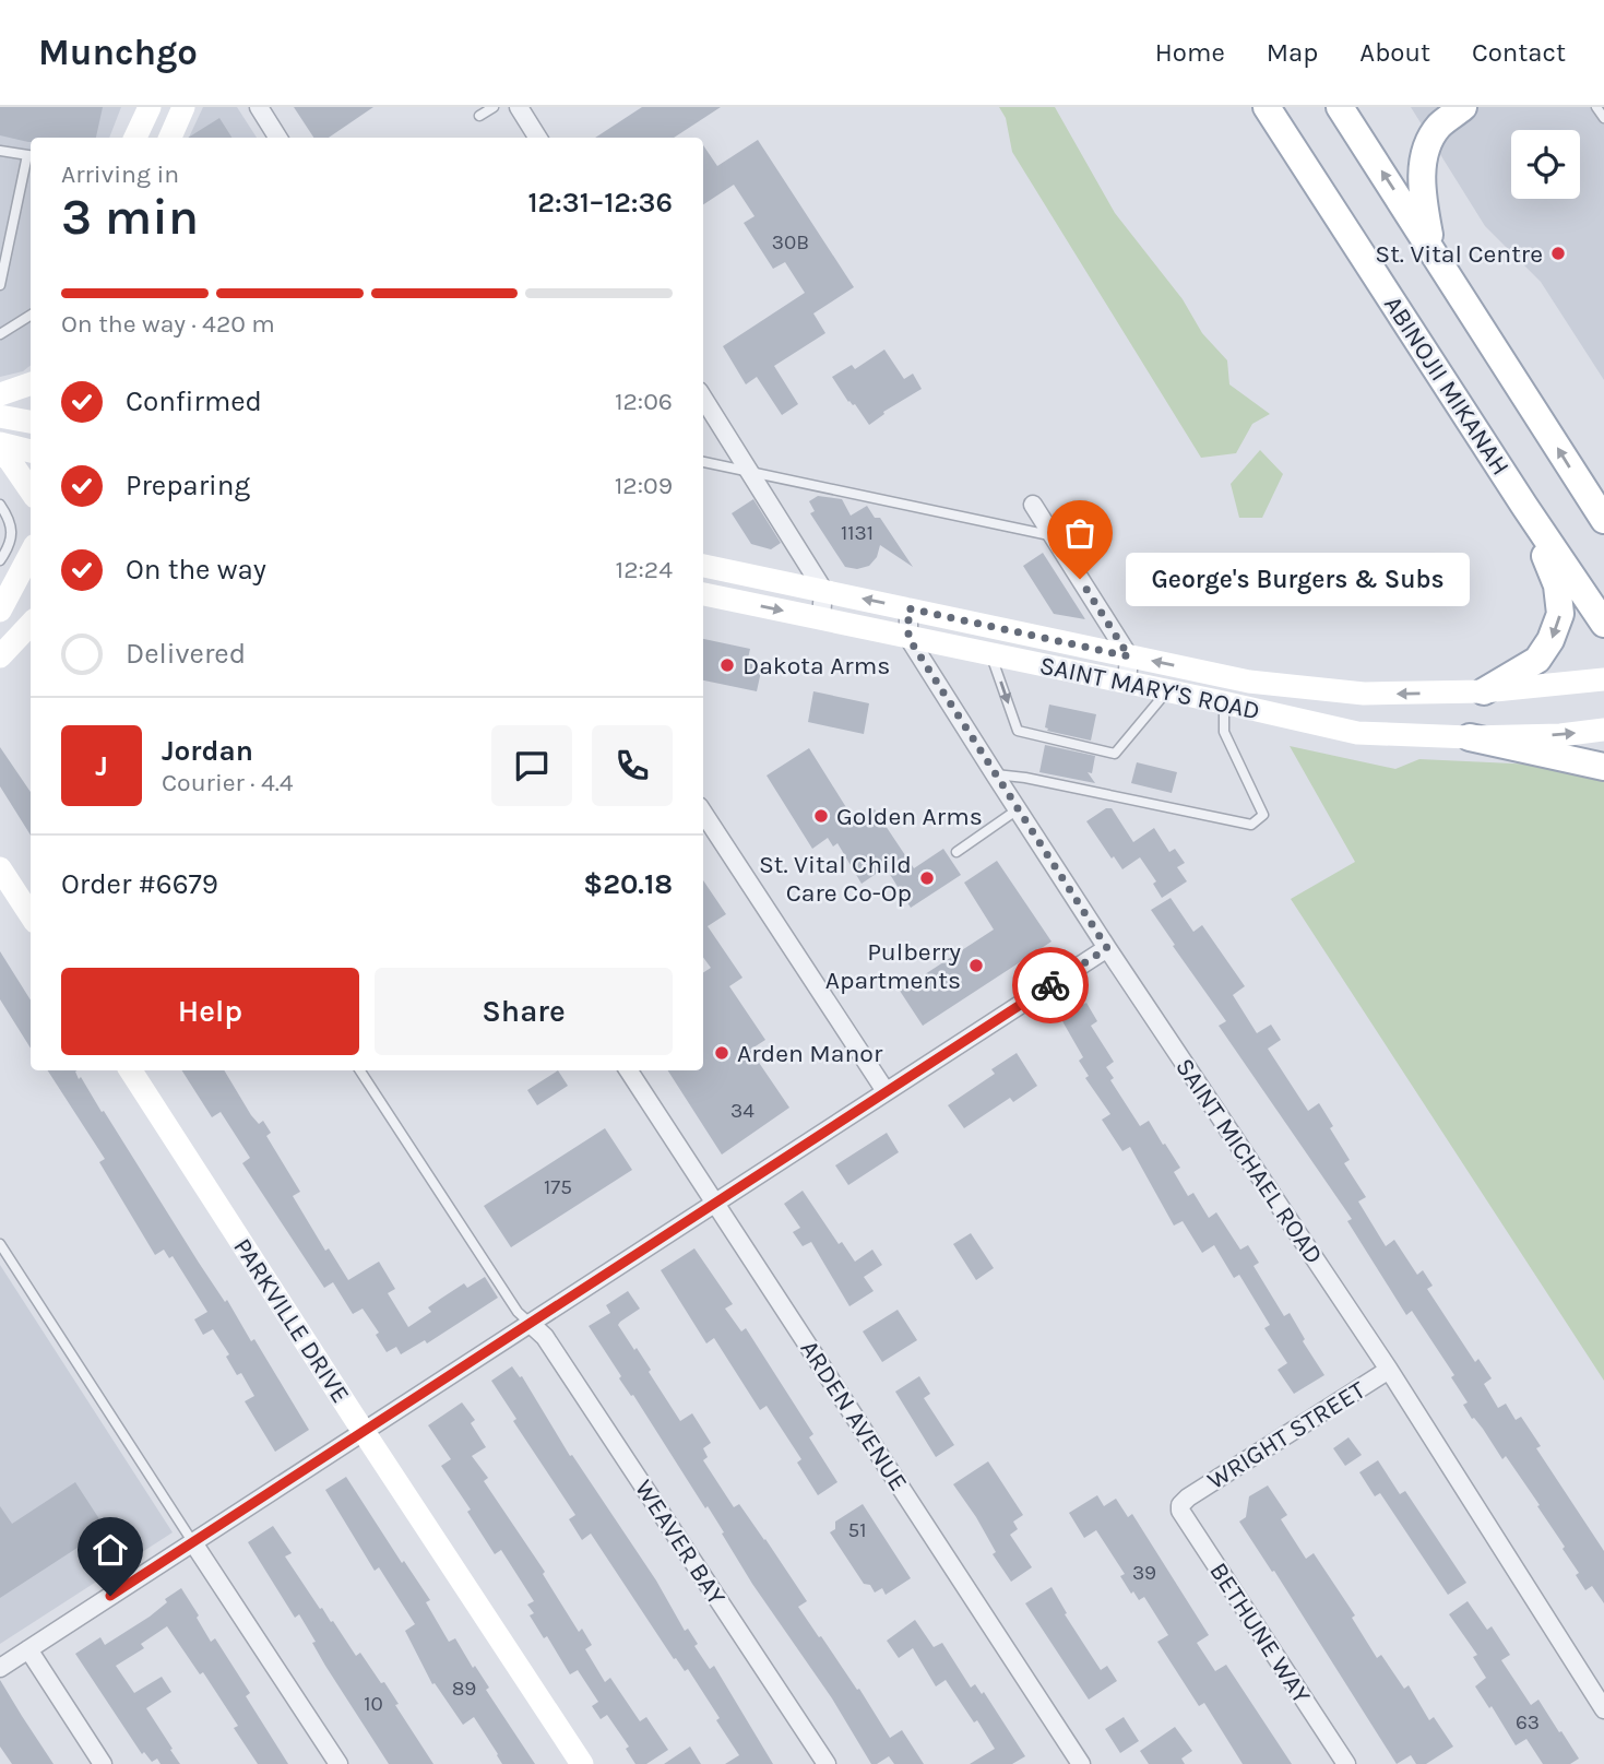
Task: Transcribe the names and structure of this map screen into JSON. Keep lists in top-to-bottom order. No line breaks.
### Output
{"streets":{"main road":["ABINOJII MIKANAH","SAINT MARY'S ROAD","PARKVILLE DRIVE"],"street":["SAINT MICHAEL ROAD","ARDEN AVENUE","WRIGHT STREET","WEAVER BAY","BETHUNE WAY"]},"crossings":[["SAINT MARY'S ROAD","SAINT MICHAEL ROAD"],["SAINT MICHAEL ROAD","WRIGHT STREET"],["WRIGHT STREET","BETHUNE WAY"]],"places":["St. Vital Centre","George's Burgers & Subs","Dakota Arms","Golden Arms","St. Vital Child Care Co-Op","Pulberry Apartments","Arden Manor"],"house_numbers":["30B","1131","34","175","51","39","89","10","63"],"page":{"header":"Munchgo","nav":["Home","Map","About","Contact"],"heading":["3 min","Arriving in","12:31–12:36"],"panel":["Jordan","Courier · 4.4","Order #6679","$20.18"],"bar":"On the way · 420 m","list":[["Confirmed","12:06"],["Preparing","12:09"],["On the way","12:24"],"Delivered"],"bubble":"George's Burgers & Subs","round":"J","buttons":["Help","Share"]}}
